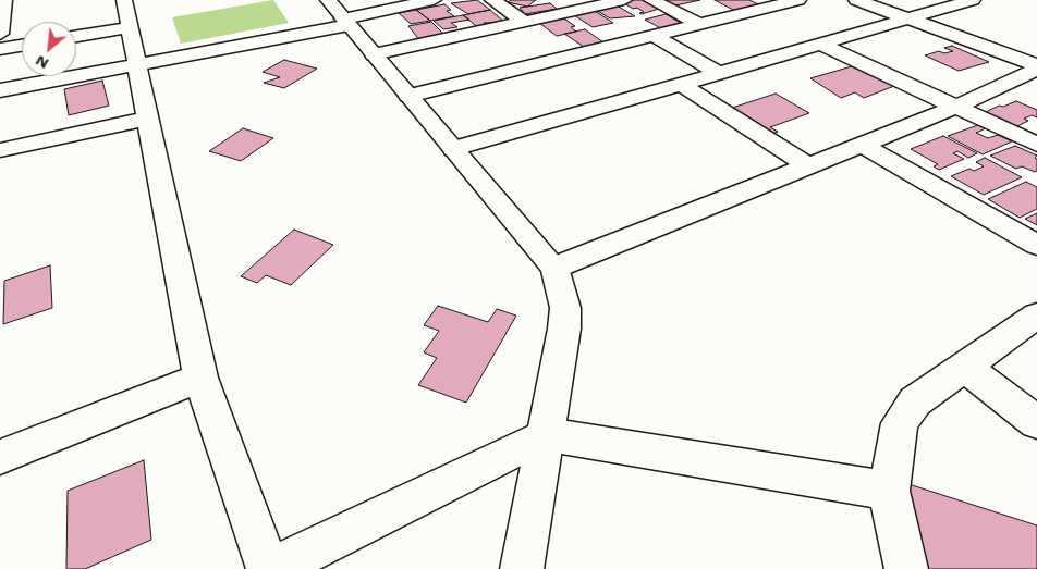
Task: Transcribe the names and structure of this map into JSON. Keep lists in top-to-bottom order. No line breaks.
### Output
{"north":"bottom left"}
